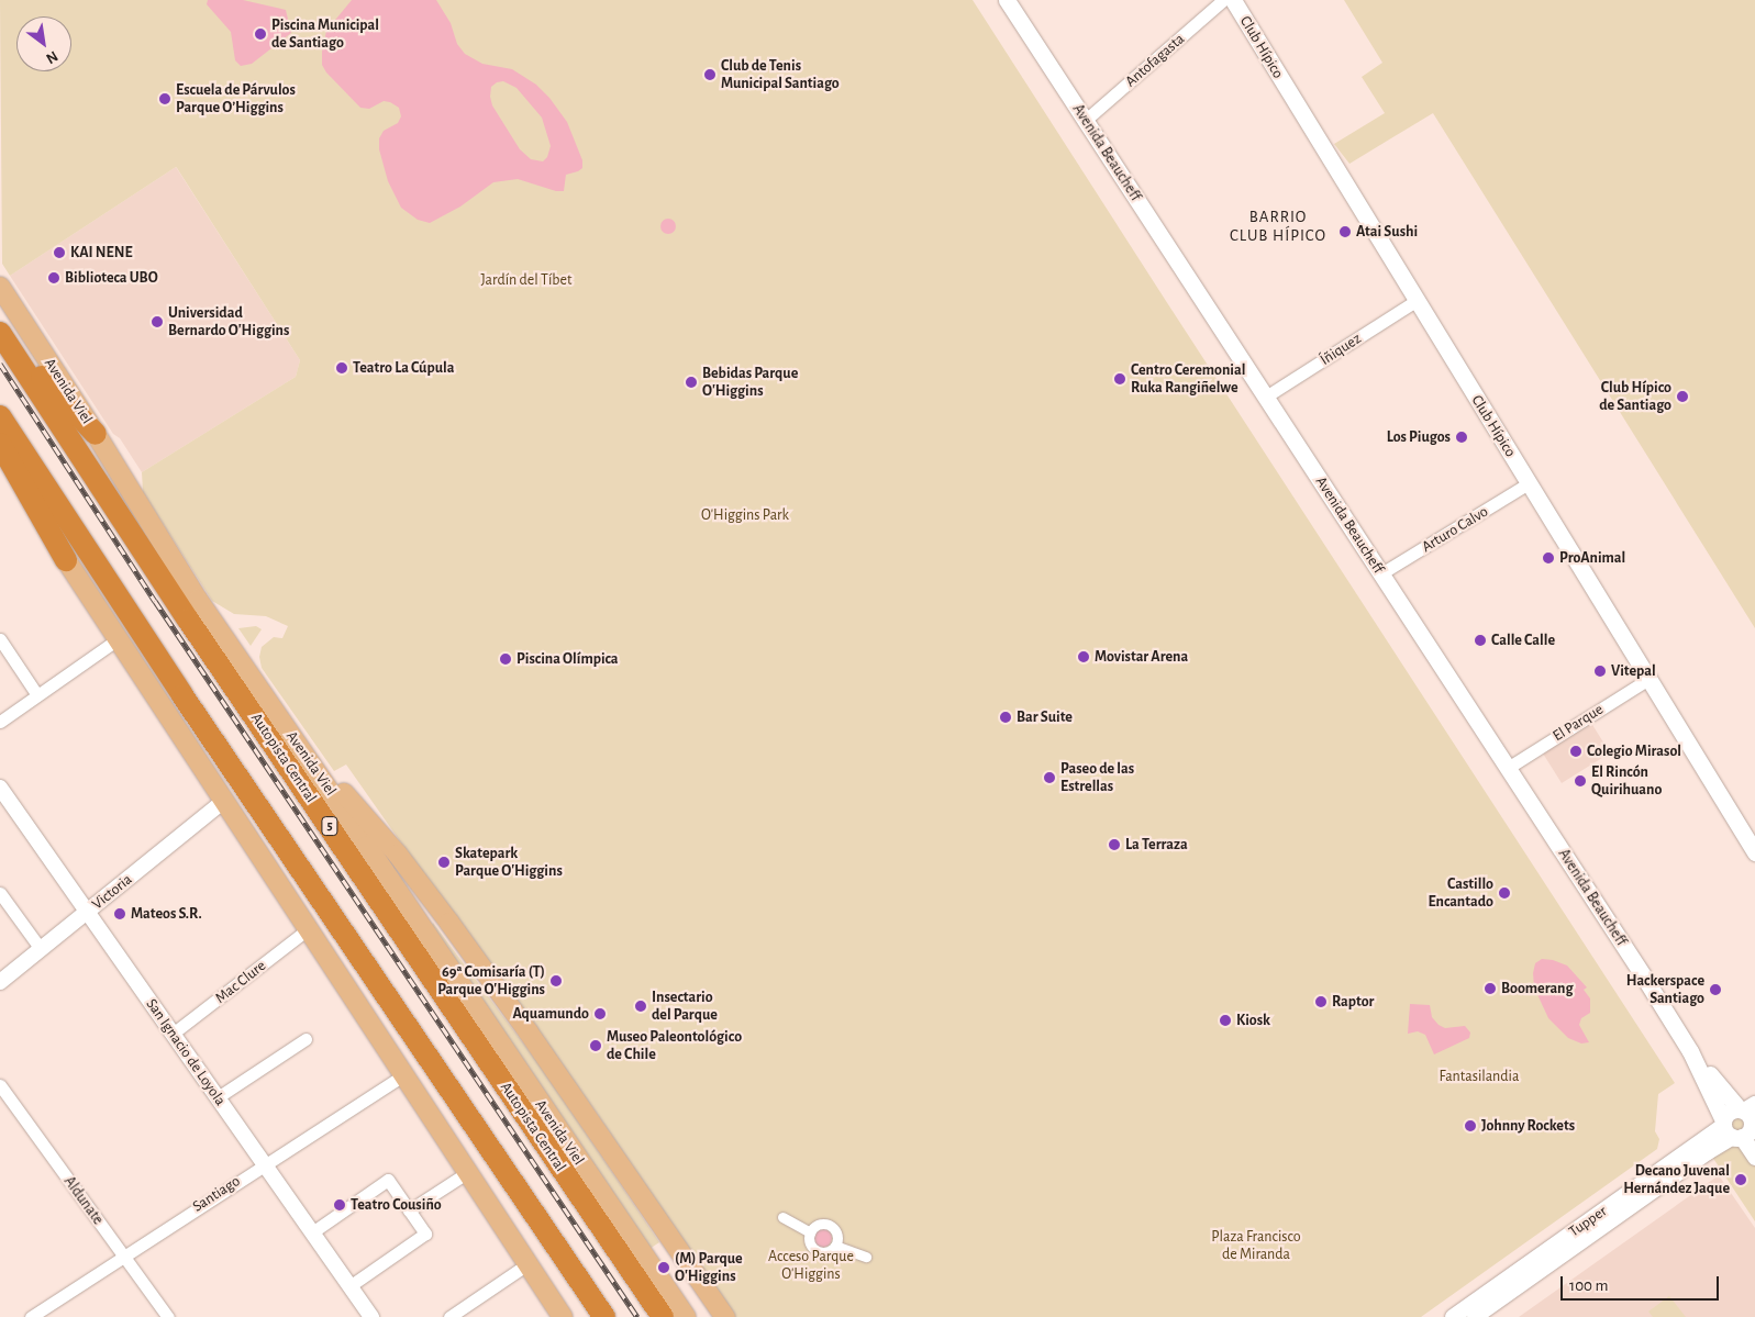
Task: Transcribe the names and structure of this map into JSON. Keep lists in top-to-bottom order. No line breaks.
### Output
{"streets":{"highway":["Autopista Central","5"],"main road":["Club Hípico","Avenida Beaucheff","Avenida Viel"],"street":["Antofagasta","Íñiquez","Arturo Calvo","El Parque","Victoria","Mac Clure","San Ignacio de Loyola","Santiago","Aldunate","Tupper"]},"crossings":[["Club Hípico","Íñiquez"],["Club Hípico","Arturo Calvo"],["Club Hípico","El Parque"],["Antofagasta","Avenida Beaucheff"],["Avenida Beaucheff","Íñiquez"],["Avenida Beaucheff","Arturo Calvo"],["Avenida Beaucheff","El Parque"],["Avenida Beaucheff","Tupper"],["Avenida Viel","Autopista Central"],["Victoria","San Ignacio de Loyola"],["Mac Clure","San Ignacio de Loyola"],["San Ignacio de Loyola","Santiago"],["Santiago","Aldunate"]],"districts":["BARRIO CLUB HÍPICO"],"parks":["Jardín del Tíbet","O'Higgins Park","Fantasilandia","Plaza Francisco de Miranda","Acceso Parque O'Higgins"],"places":["Piscina Municipal de Santiago","Club de Tenis Municipal Santiago","Escuela de Párvulos Parque O’Higgins","Atai Sushi","KAI NENE","Biblioteca UBO","Universidad Bernardo O'Higgins","Teatro La Cúpula","Centro Ceremonial Ruka Rangiñelwe","Bebidas Parque O'Higgins","Club Hípico de Santiago","Los Piugos","ProAnimal","Calle Calle","Movistar Arena","Piscina Olímpica","Vitepal","Bar Suite","Colegio Mirasol","Paseo de las Estrellas","El Rincón Quirihuano","La Terraza","Skatepark Parque O'Higgins","Castillo Encantado","Mateos S.R.","69ª Comisaría (T) Parque O'Higgins","Boomerang","Hackerspace Santiago","Raptor","Insectario del Parque","Aquamundo","Kiosk","Museo Paleontológico de Chile","Johnny Rockets","Decano Juvenal Hernández Jaque","Teatro Cousiño","(M) Parque O'Higgins"],"scale_bar":"100 m","north":"bottom right"}
